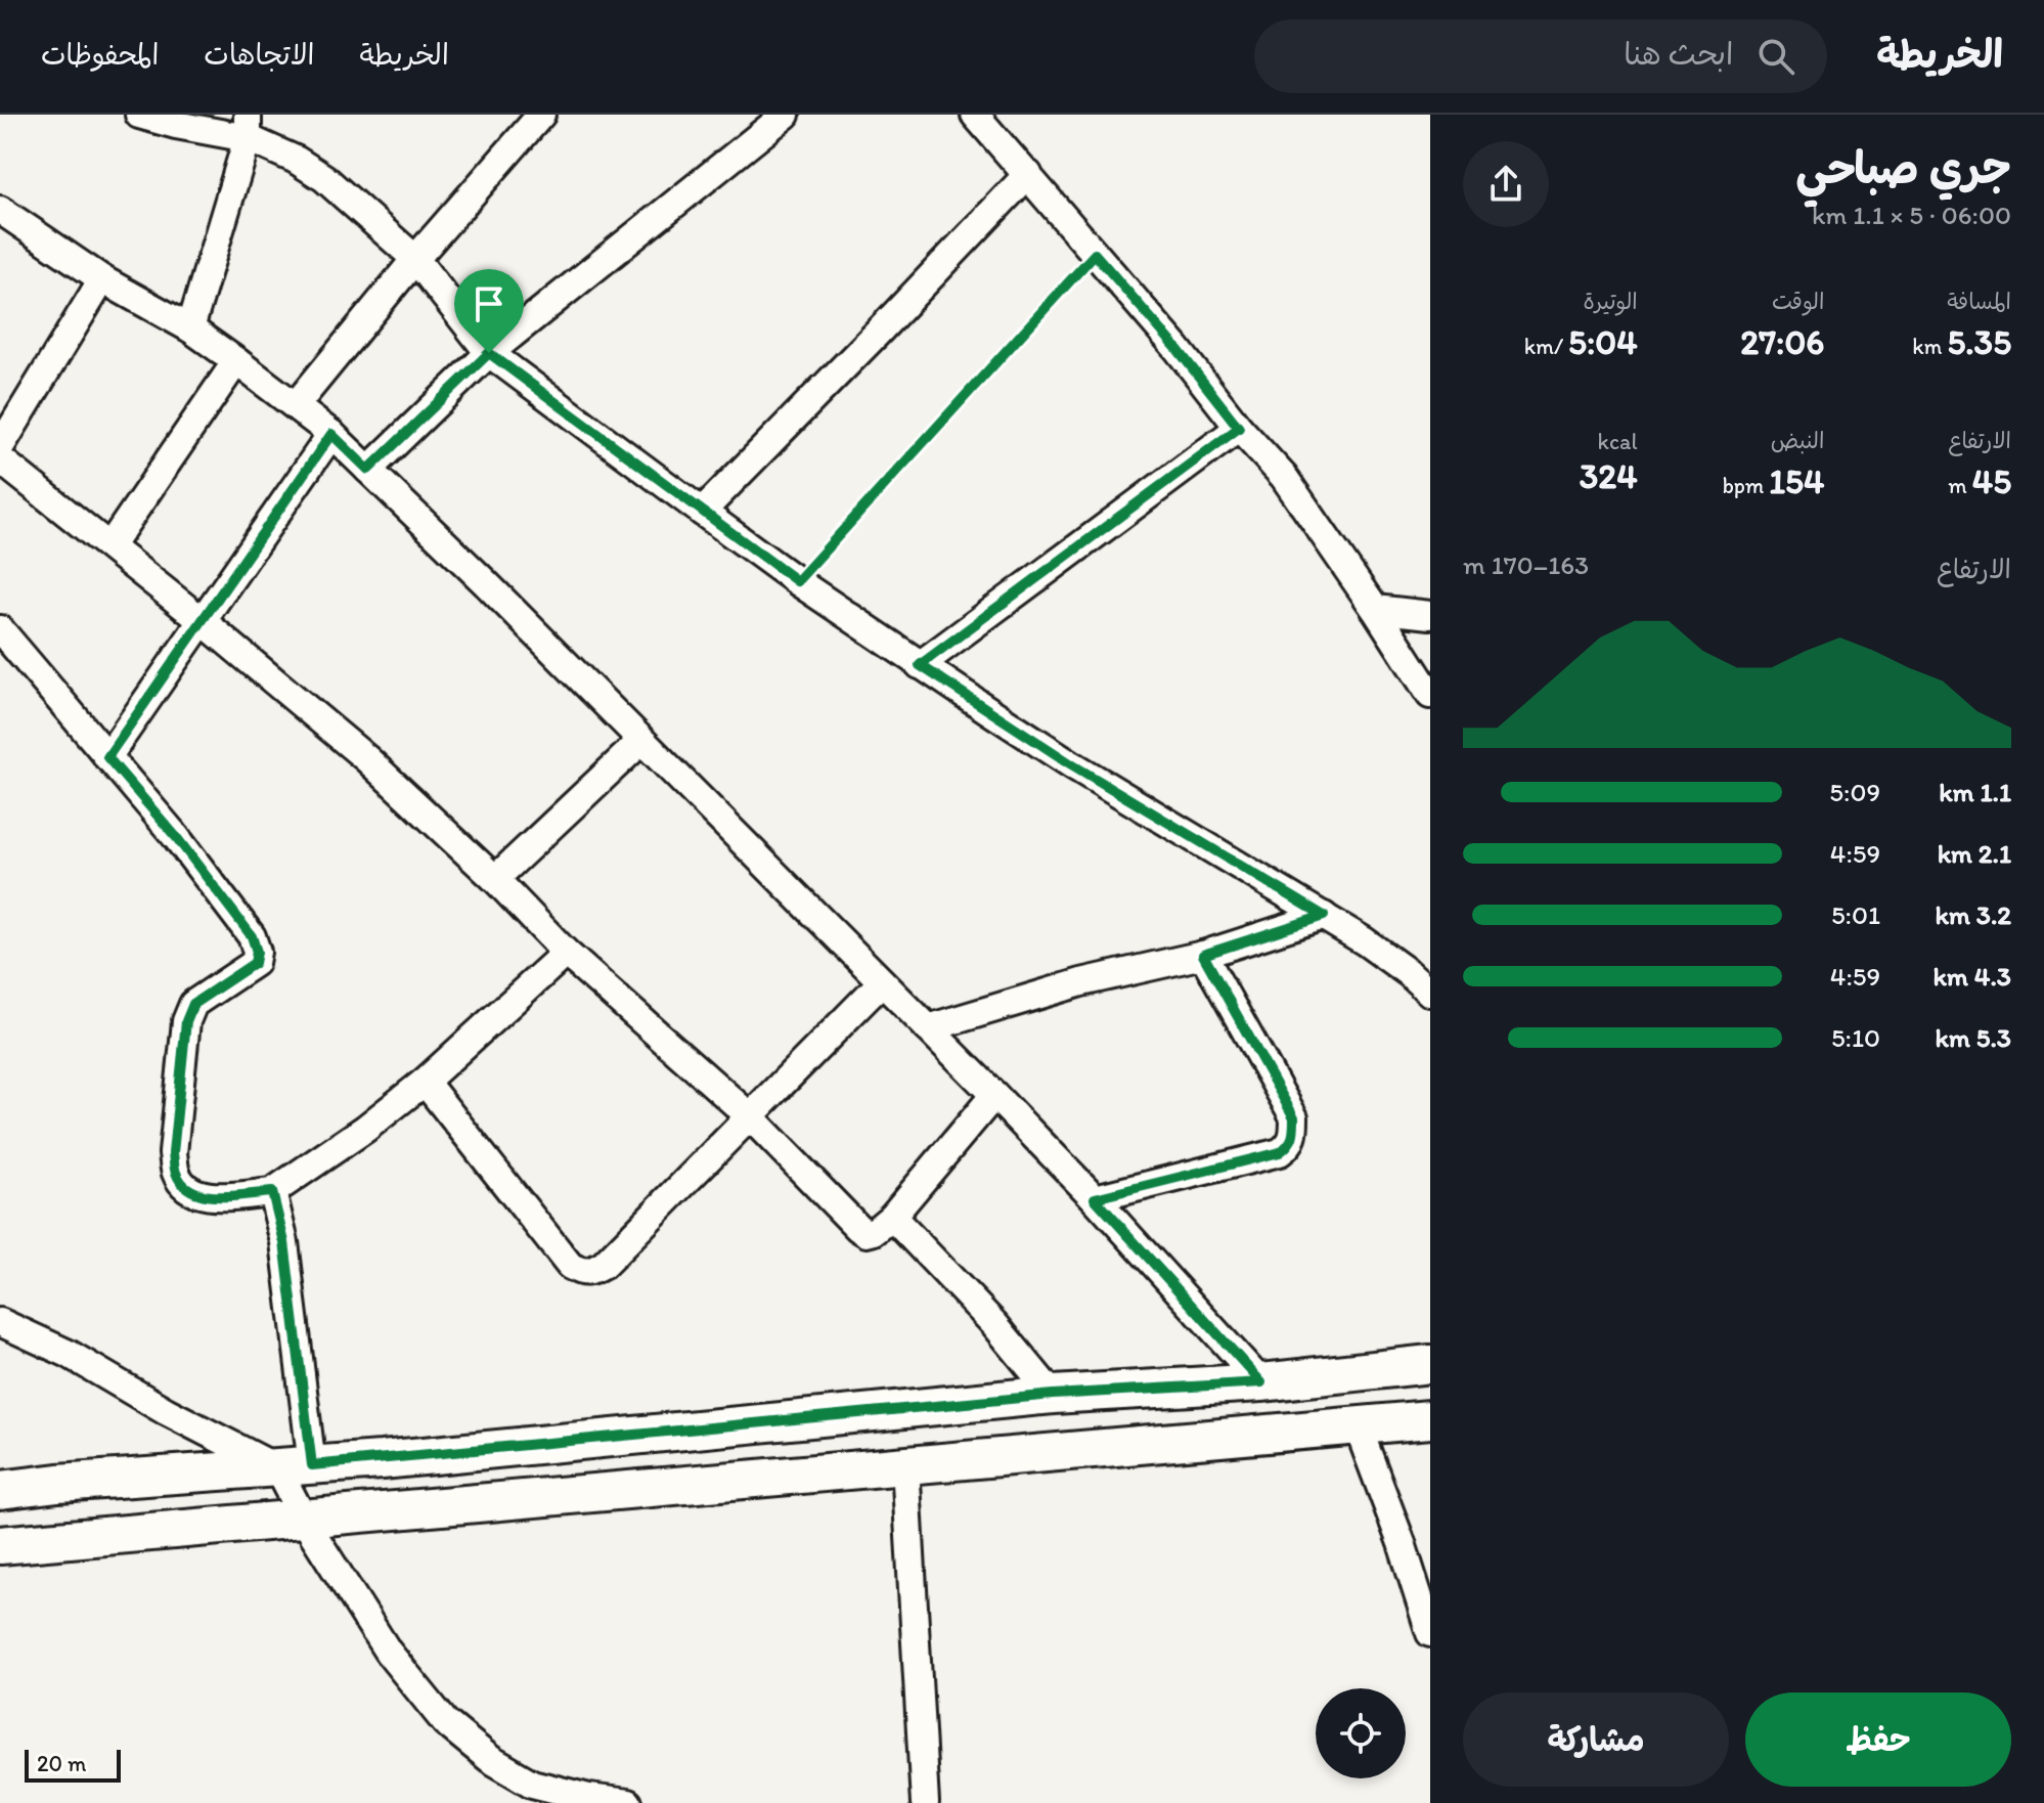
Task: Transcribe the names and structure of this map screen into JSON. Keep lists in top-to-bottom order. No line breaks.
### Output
{"scale_bar":"20 m","page":{"header":"الخريطة","search":"ابحث هنا","nav":["الخريطة","الاتجاهات","المحفوظات"],"heading":["جري صباحي","06:00 · 5 × 1.1 km"],"stats":[["المسافة","5.35 km"],["الوقت","27:06"],["الوتيرة","5:04 /km"],["الارتفاع","45 m"],["النبض","154 bpm"],["kcal","324"]],"chart":["الارتفاع","163–170 m"],"list":[{"name":"1.1 km","note":"5:09"},{"name":"2.1 km","note":"4:59"},{"name":"3.2 km","note":"5:01"},{"name":"4.3 km","note":"4:59"},{"name":"5.3 km","note":"5:10"}],"buttons":["حفظ","مشاركة"],"scale":"20 m"}}
